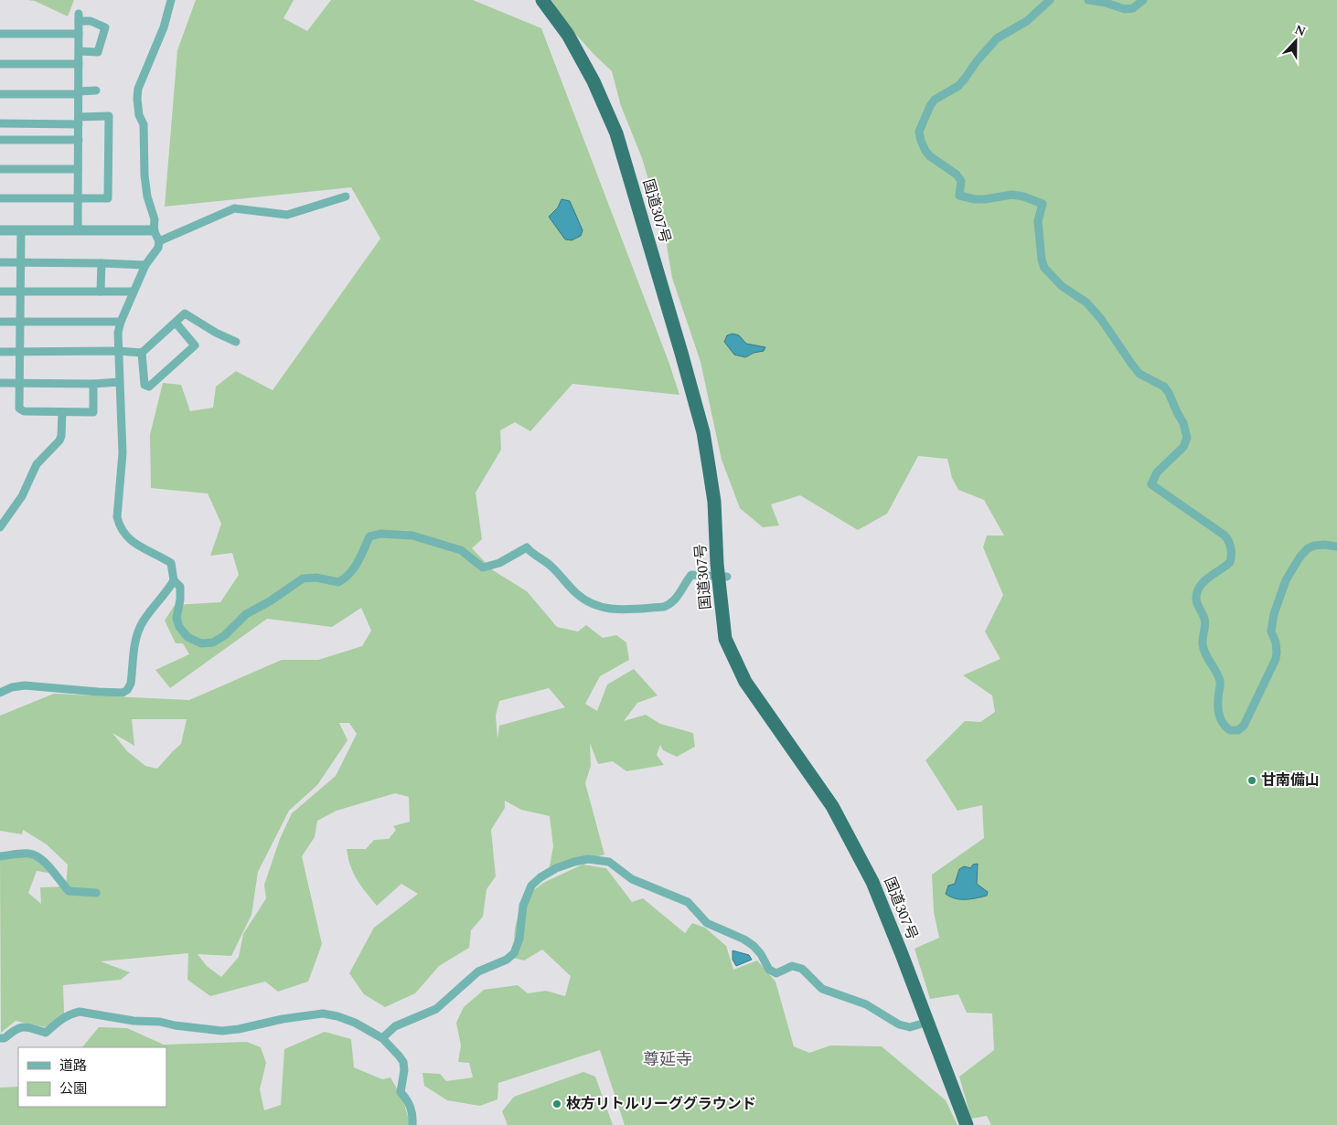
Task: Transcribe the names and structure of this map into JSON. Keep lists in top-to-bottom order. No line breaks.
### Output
{"streets":{"highway":["国道307号"]},"districts":["尊延寺"],"places":["甘南備山","枚方リトルリーググラウンド"],"legend":["道路","公園"],"north":"top"}
